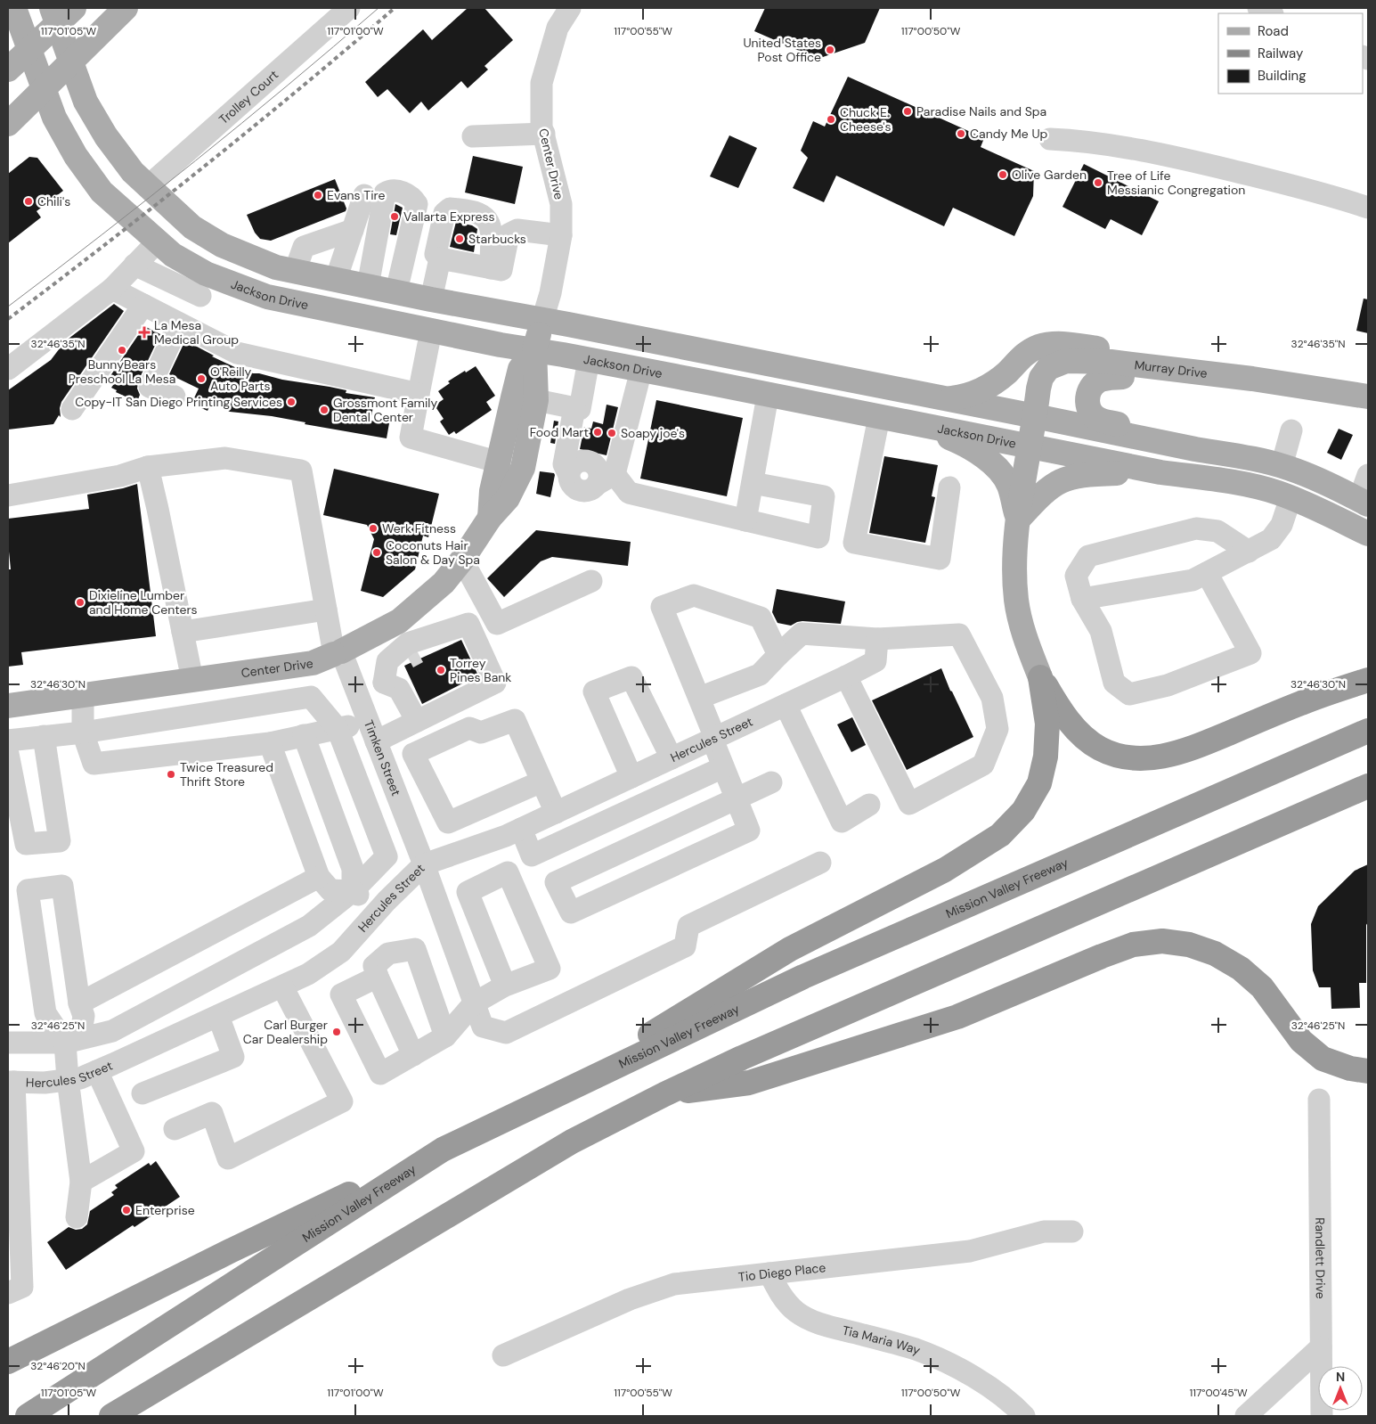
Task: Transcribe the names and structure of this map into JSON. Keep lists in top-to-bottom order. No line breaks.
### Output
{"streets":{"highway":["Mission Valley Freeway"],"main road":["Center Drive","Jackson Drive","Murray Drive"],"street":["Trolley Court","Hercules Street","Timken Street","Randlett Drive","Tio Diego Place","Tia Maria Way"]},"crossings":[["Center Drive","Jackson Drive"],["Center Drive","Timken Street"],["Jackson Drive","Murray Drive"],["Hercules Street","Timken Street"],["Tio Diego Place","Tia Maria Way"]],"places":{"other":["United States Post Office","Paradise Nails and Spa","Chuck E. Cheese's","Candy Me Up","Olive Garden","Tree of Life Messianic Congregation","Evans Tire","Chili's","Vallarta Express","Starbucks","BunnyBears Preschool La Mesa","O'Reilly Auto Parts","Copy-IT San Diego Printing Services","Grossmont Family Dental Center","Food Mart","Soapy joe's","Werk Fitness","Coconuts Hair Salon & Day Spa","Dixieline Lumber and Home Centers","Torrey Pines Bank","Twice Treasured Thrift Store","Carl Burger Car Dealership","Enterprise"],"health":["La Mesa Medical Group"]},"legend":["Road","Railway","Building"],"north":"top","coordinates":["117°01'05\"W","117°01'00\"W","117°00'55\"W","117°00'50\"W","32°46'35\"N","32°46'30\"N","32°46'25\"N","32°46'20\"N","117°00'45\"W"]}
